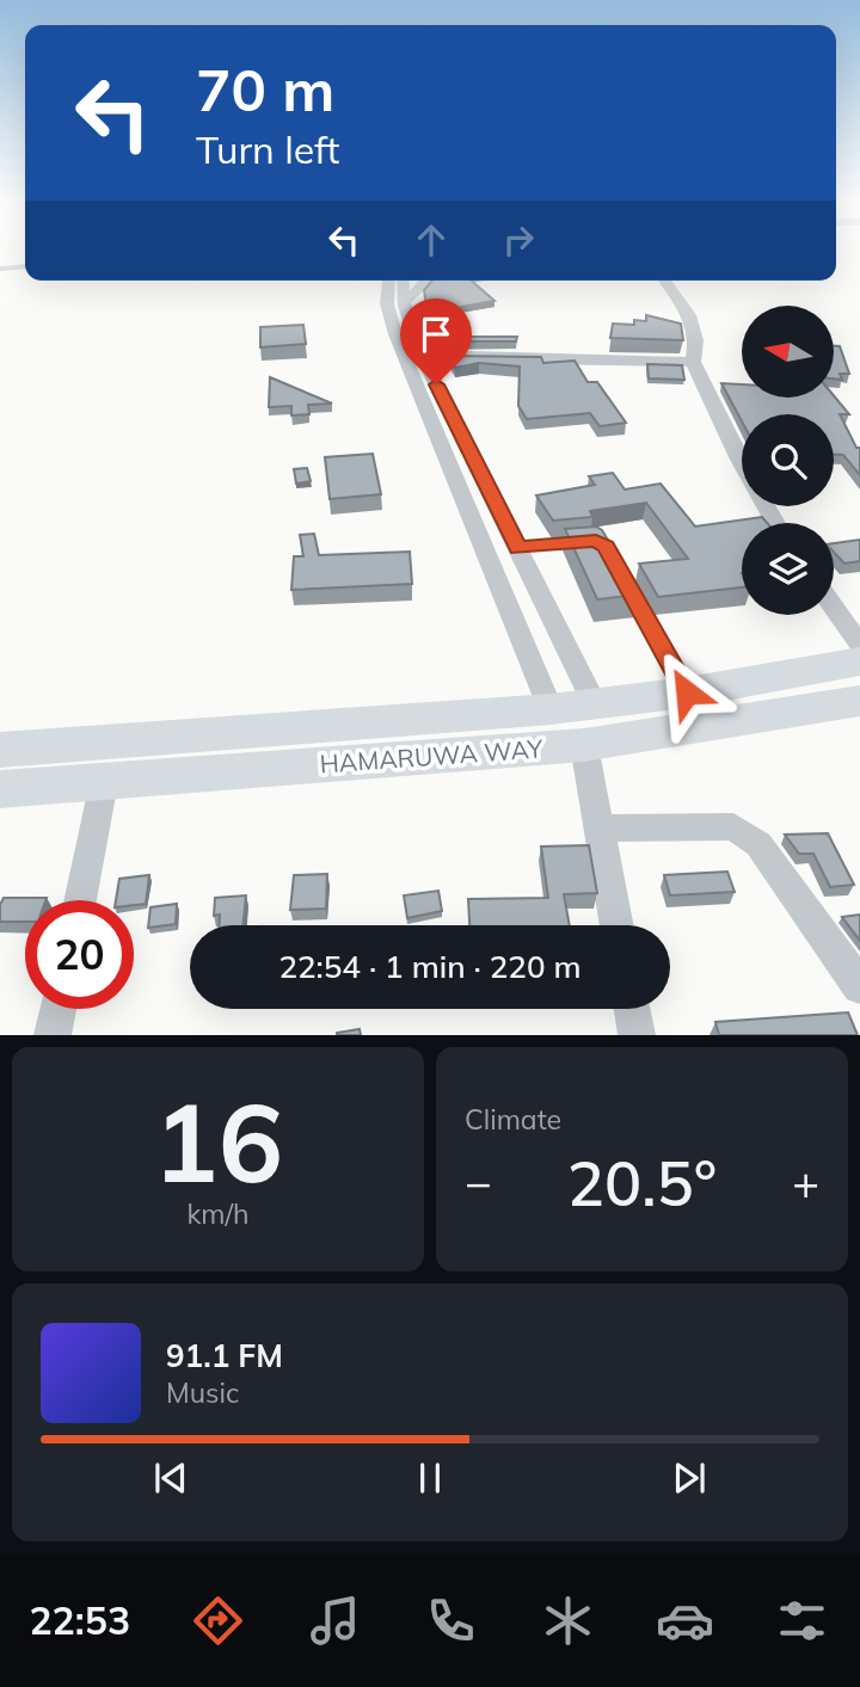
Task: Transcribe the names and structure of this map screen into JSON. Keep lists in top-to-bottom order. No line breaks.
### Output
{"streets":{"main road":["HAMARUWA WAY"]},"north":"left","page":{"turn":["70 m","Turn left"],"limit":"20","trip":"22:54 · 1 min · 220 m","tile":[["16","km/h"],"Climate"],"heat":["−","20.5°","+"],"song":["91.1 FM","Music"],"tabs":"22:53"}}
